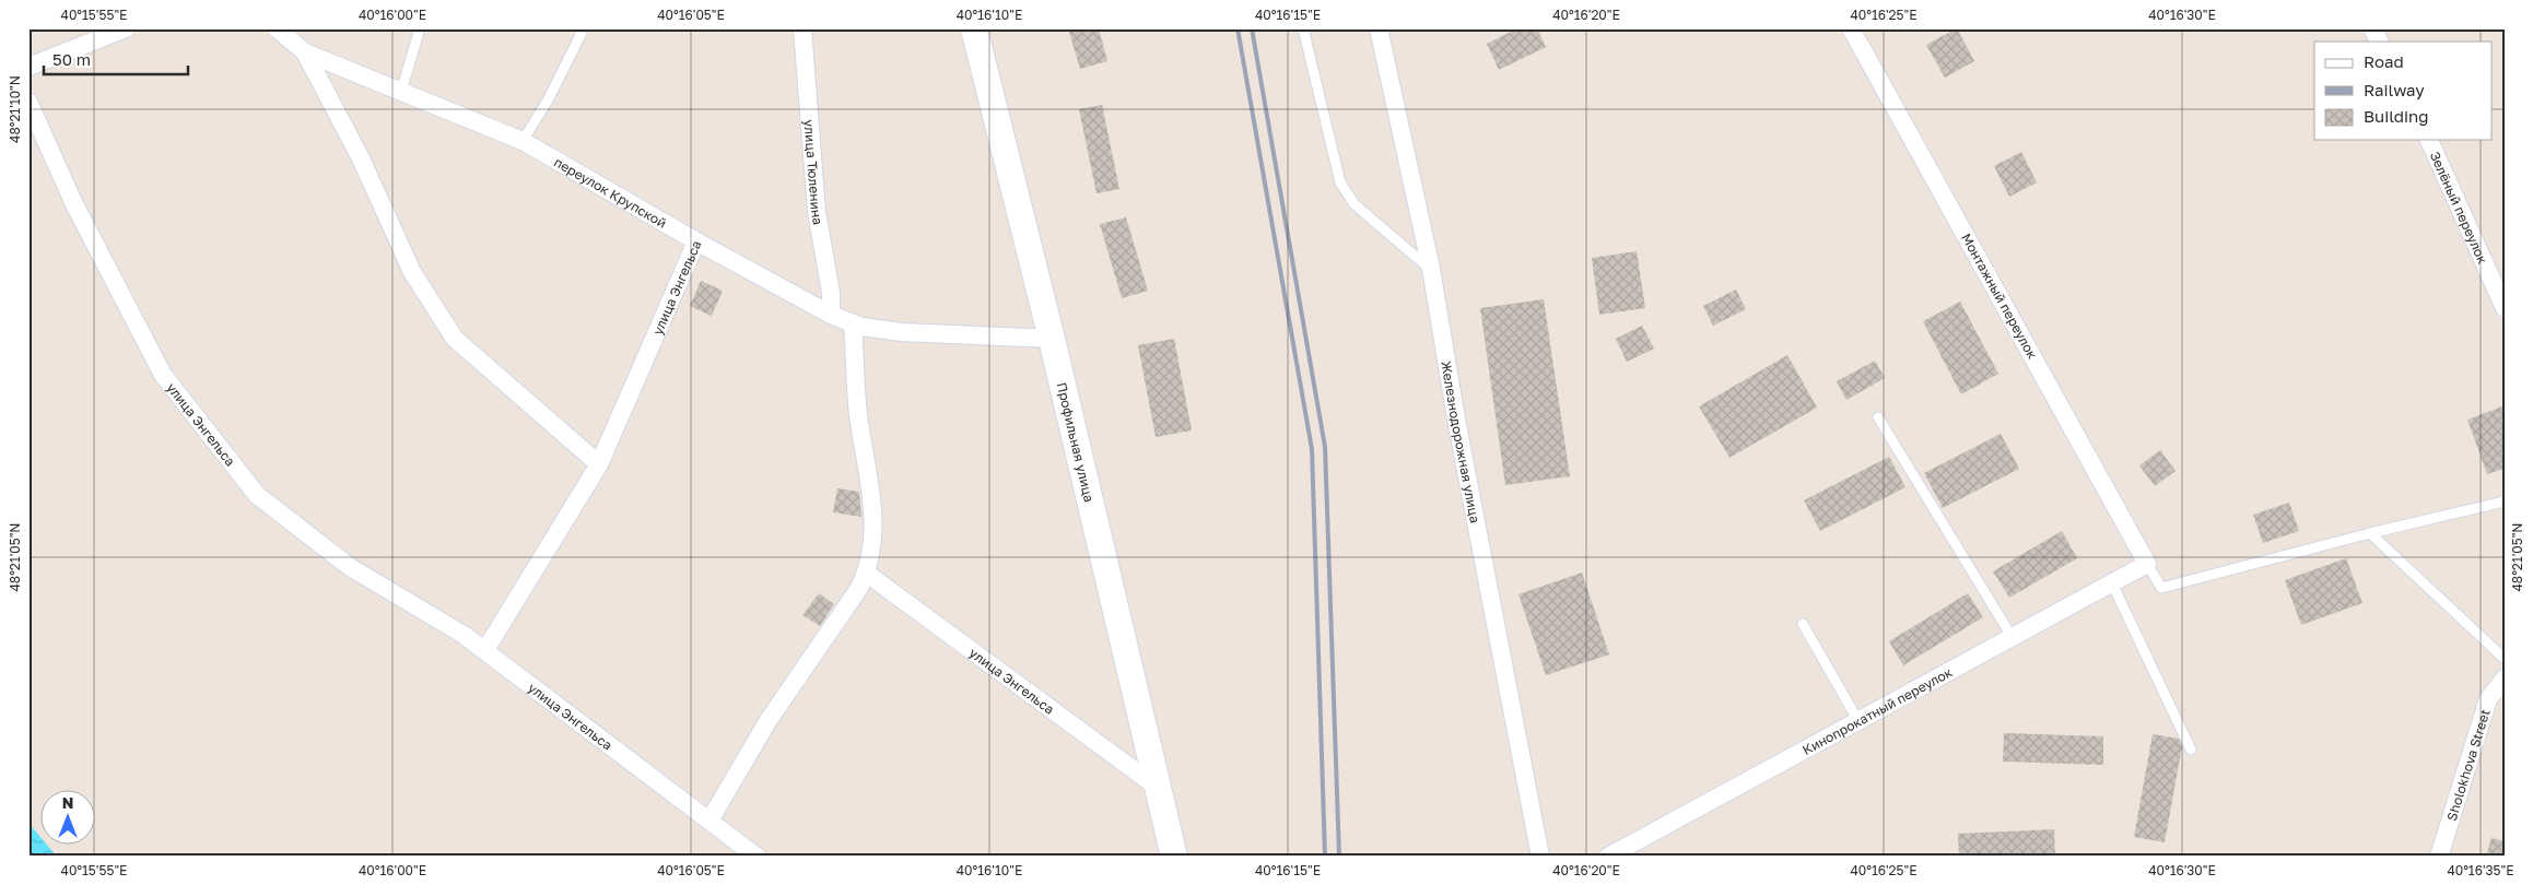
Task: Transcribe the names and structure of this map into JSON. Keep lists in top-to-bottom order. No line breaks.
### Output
{"streets":{"main road":["Профильная улица"],"street":["улица Тюленина","переулок Крупской","Зелёный переулок","улица Энгельса","Монтажный переулок","Железнодорожная улица","Кинопрокатный переулок","Sholokhova Street"]},"crossings":[["улица Тюленина","улица Энгельса"],["переулок Крупской","улица Энгельса"],["улица Энгельса","Профильная улица"],["Монтажный переулок","Кинопрокатный переулок"]],"legend":["Road","Railway","Building"],"scale_bar":"50 m","north":"top","coordinates":["40°15'55\"E","40°16'00\"E","40°16'05\"E","40°16'10\"E","40°16'15\"E","40°16'20\"E","40°16'25\"E","40°16'30\"E","48°21'10\"N","48°21'05\"N","40°16'35\"E"]}
